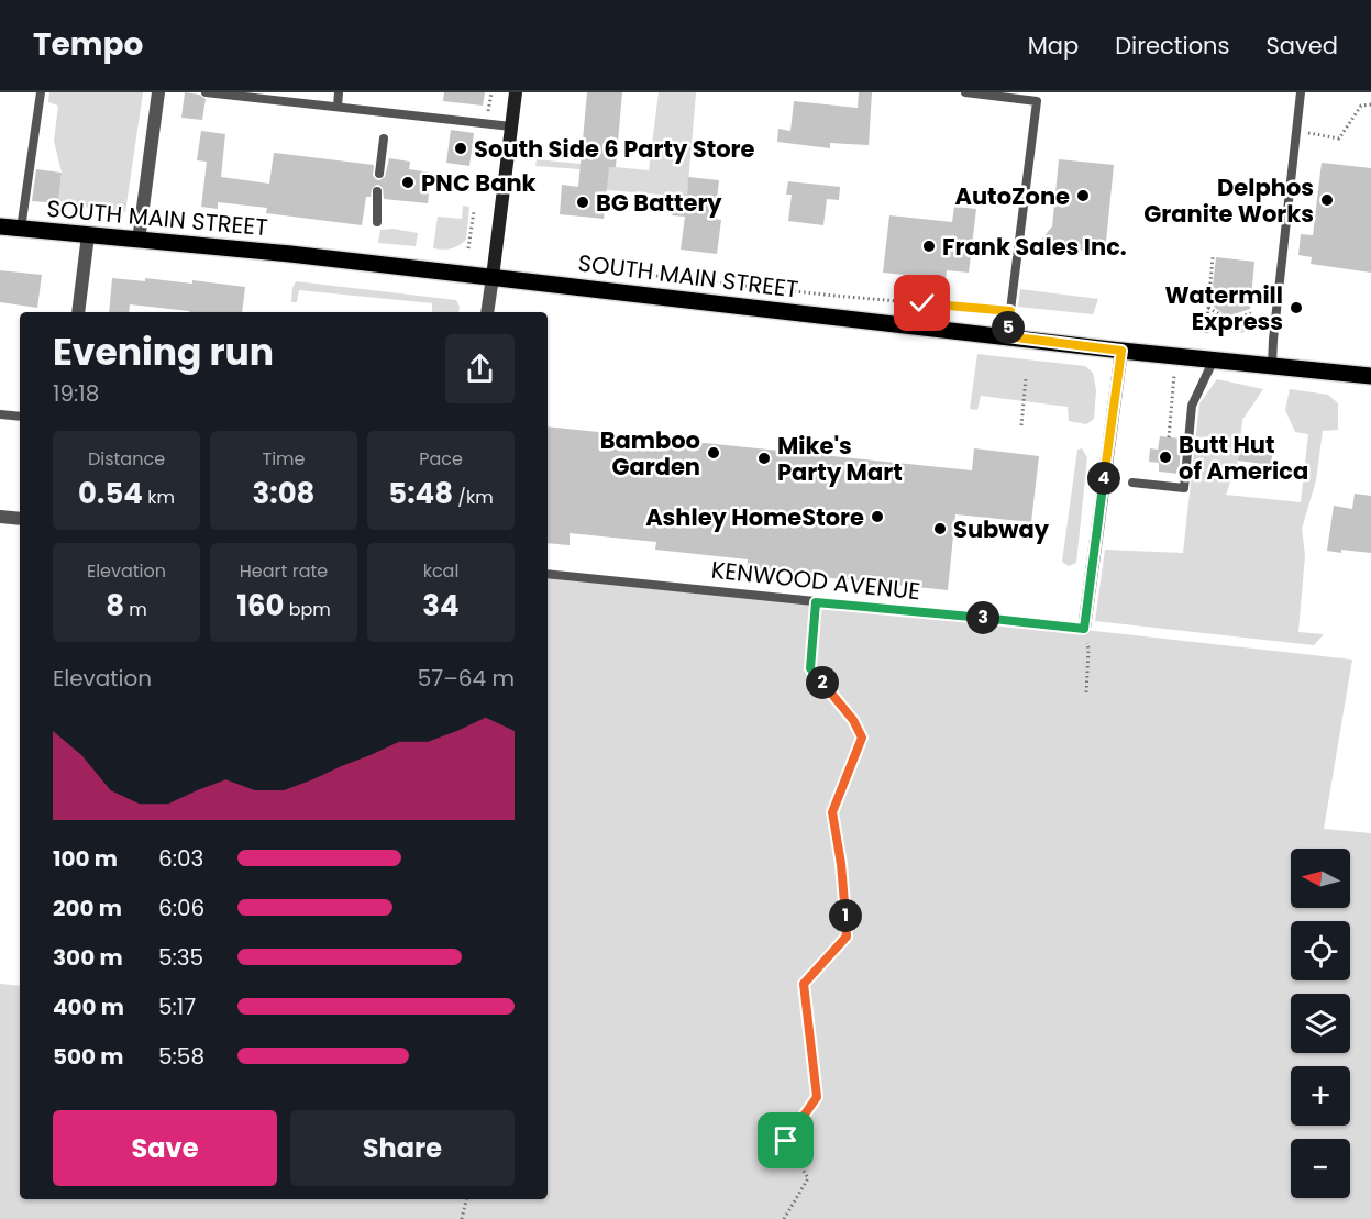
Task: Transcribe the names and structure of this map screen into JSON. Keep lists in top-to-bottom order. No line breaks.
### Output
{"streets":{"main road":["SOUTH MAIN STREET"],"lane":["KENWOOD AVENUE"]},"places":["South Side 6 Party Store","PNC Bank","AutoZone","Delphos Granite Works","BG Battery","Frank Sales Inc.","Watermill Express","Bamboo Garden","Butt Hut of America","Mike's Party Mart","Ashley HomeStore","Subway"],"north":"left","page":{"header":"Tempo","nav":["Map","Directions","Saved"],"pins":["5","4","3","2","1"],"heading":["Evening run","19:18"],"stats":[["Distance","0.54 km"],["Time","3:08"],["Pace","5:48 /km"],["Elevation","8 m"],["Heart rate","160 bpm"],["kcal","34"]],"chart":["Elevation","57–64 m"],"list":[{"name":"100 m","note":"6:03"},{"name":"200 m","note":"6:06"},{"name":"300 m","note":"5:35"},{"name":"400 m","note":"5:17"},{"name":"500 m","note":"5:58"}],"map_buttons":["+","−"],"buttons":["Save","Share"]}}
